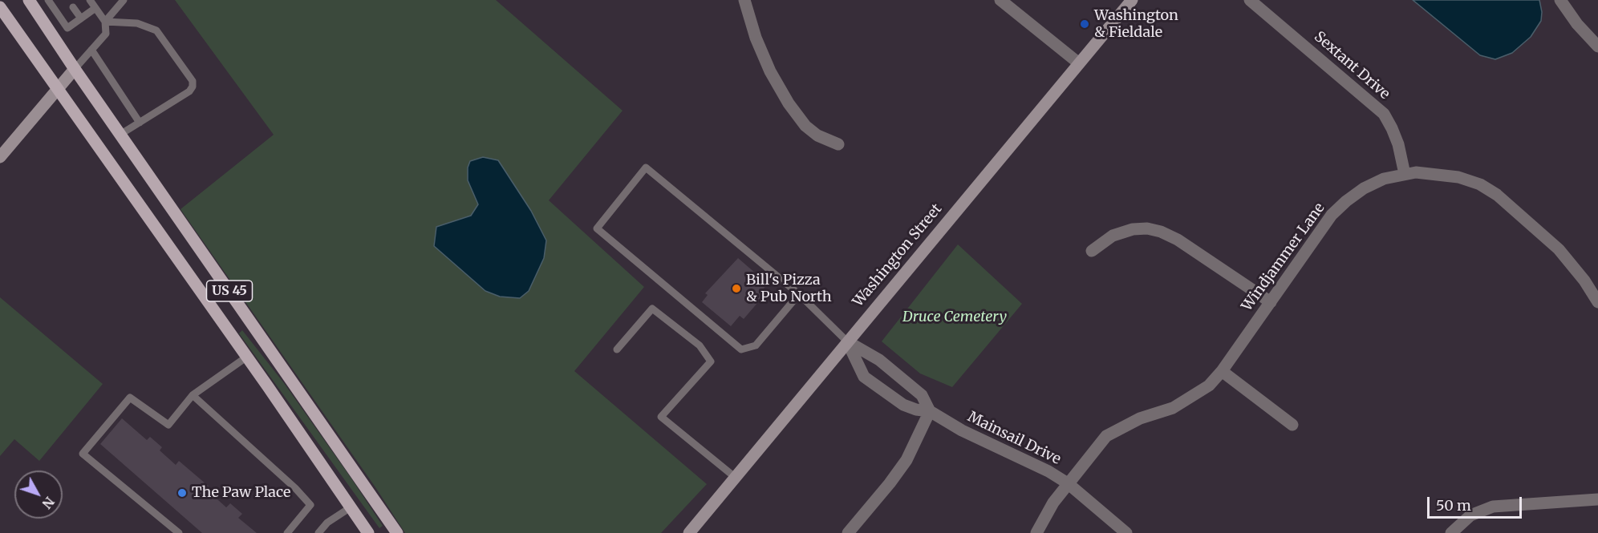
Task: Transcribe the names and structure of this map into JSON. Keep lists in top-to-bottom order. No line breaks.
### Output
{"streets":{"main road":["Washington Street","US 45"],"street":["Sextant Drive","Windjammer Lane","Mainsail Drive"]},"crossings":[["Sextant Drive","Windjammer Lane"],["Washington Street","Mainsail Drive"],["Windjammer Lane","Mainsail Drive"]],"parks":["Druce Cemetery"],"places":["Washington & Fieldale","Bill's Pizza & Pub North","The Paw Place"],"scale_bar":"50 m","north":"bottom right"}
